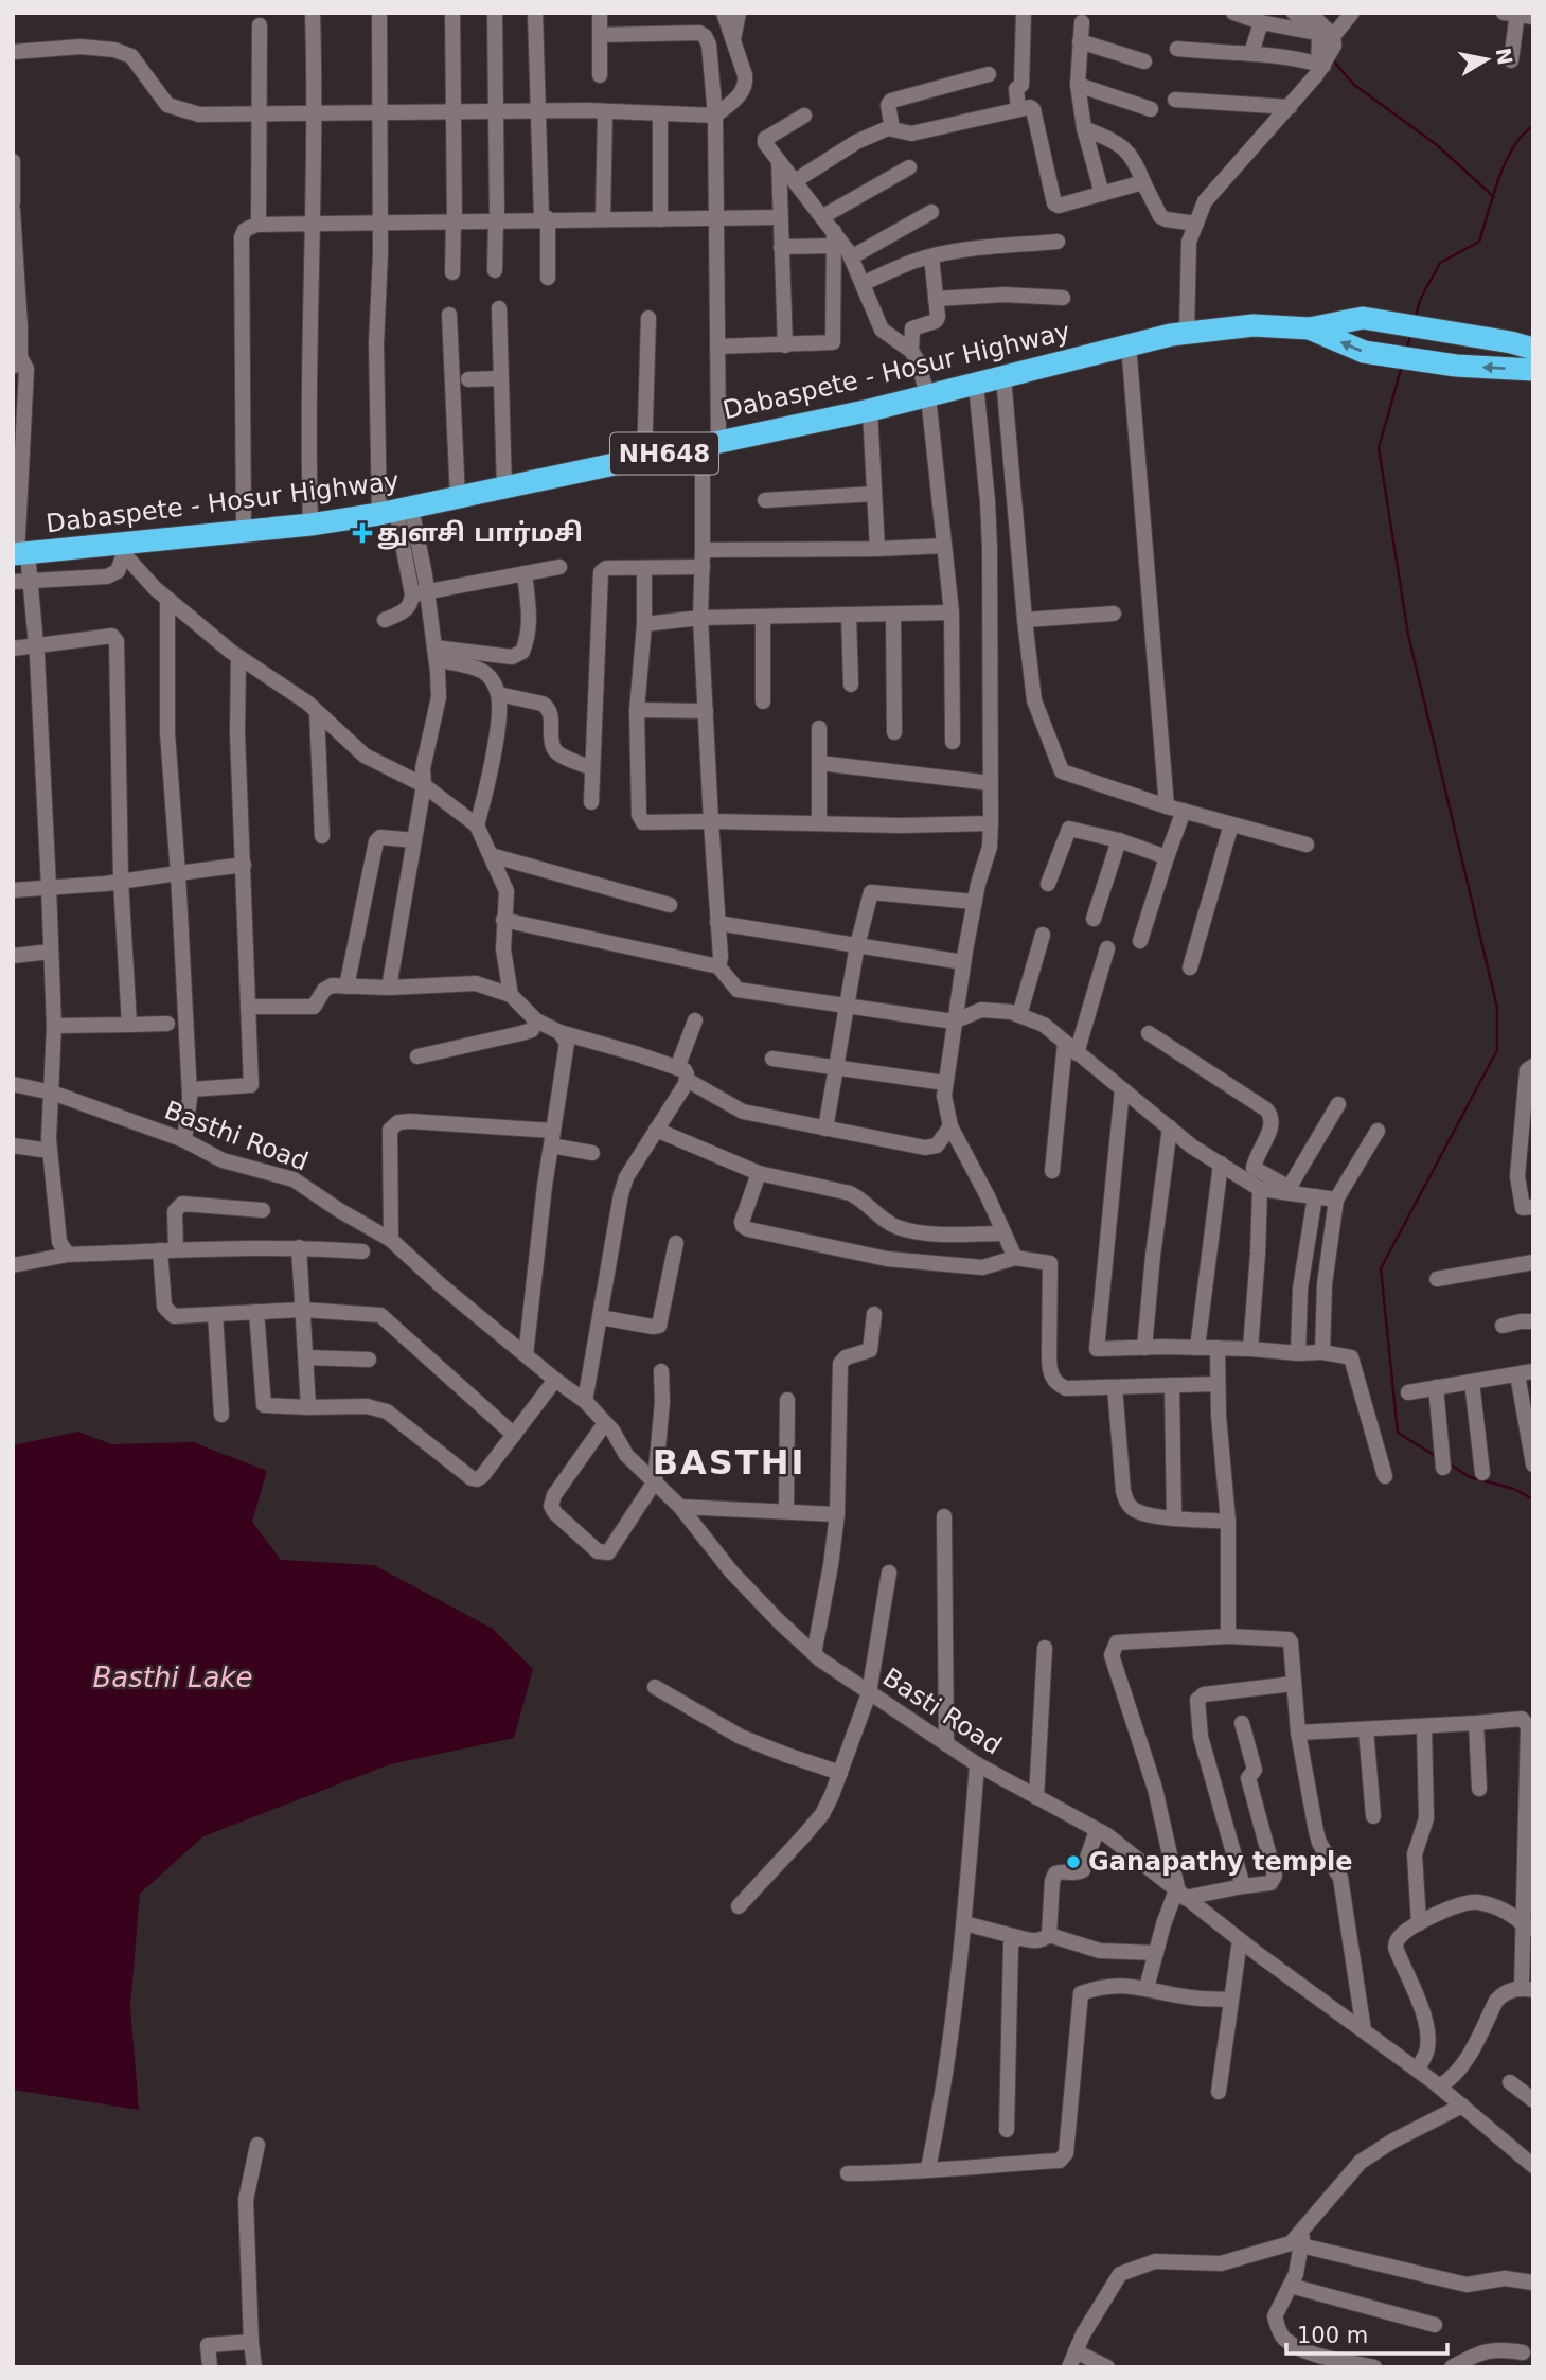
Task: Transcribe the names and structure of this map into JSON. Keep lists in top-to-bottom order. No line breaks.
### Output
{"streets":{"highway":["Dabaspete - Hosur Highway","NH648"],"street":["Basthi Road","Basti Road"]},"crossings":[["Basthi Road","Basti Road"]],"districts":["BASTHI"],"water":["Basthi Lake"],"places":{"health":["துளசி பார்மசி"],"other":["Ganapathy temple"]},"scale_bar":"100 m","north":"right"}
